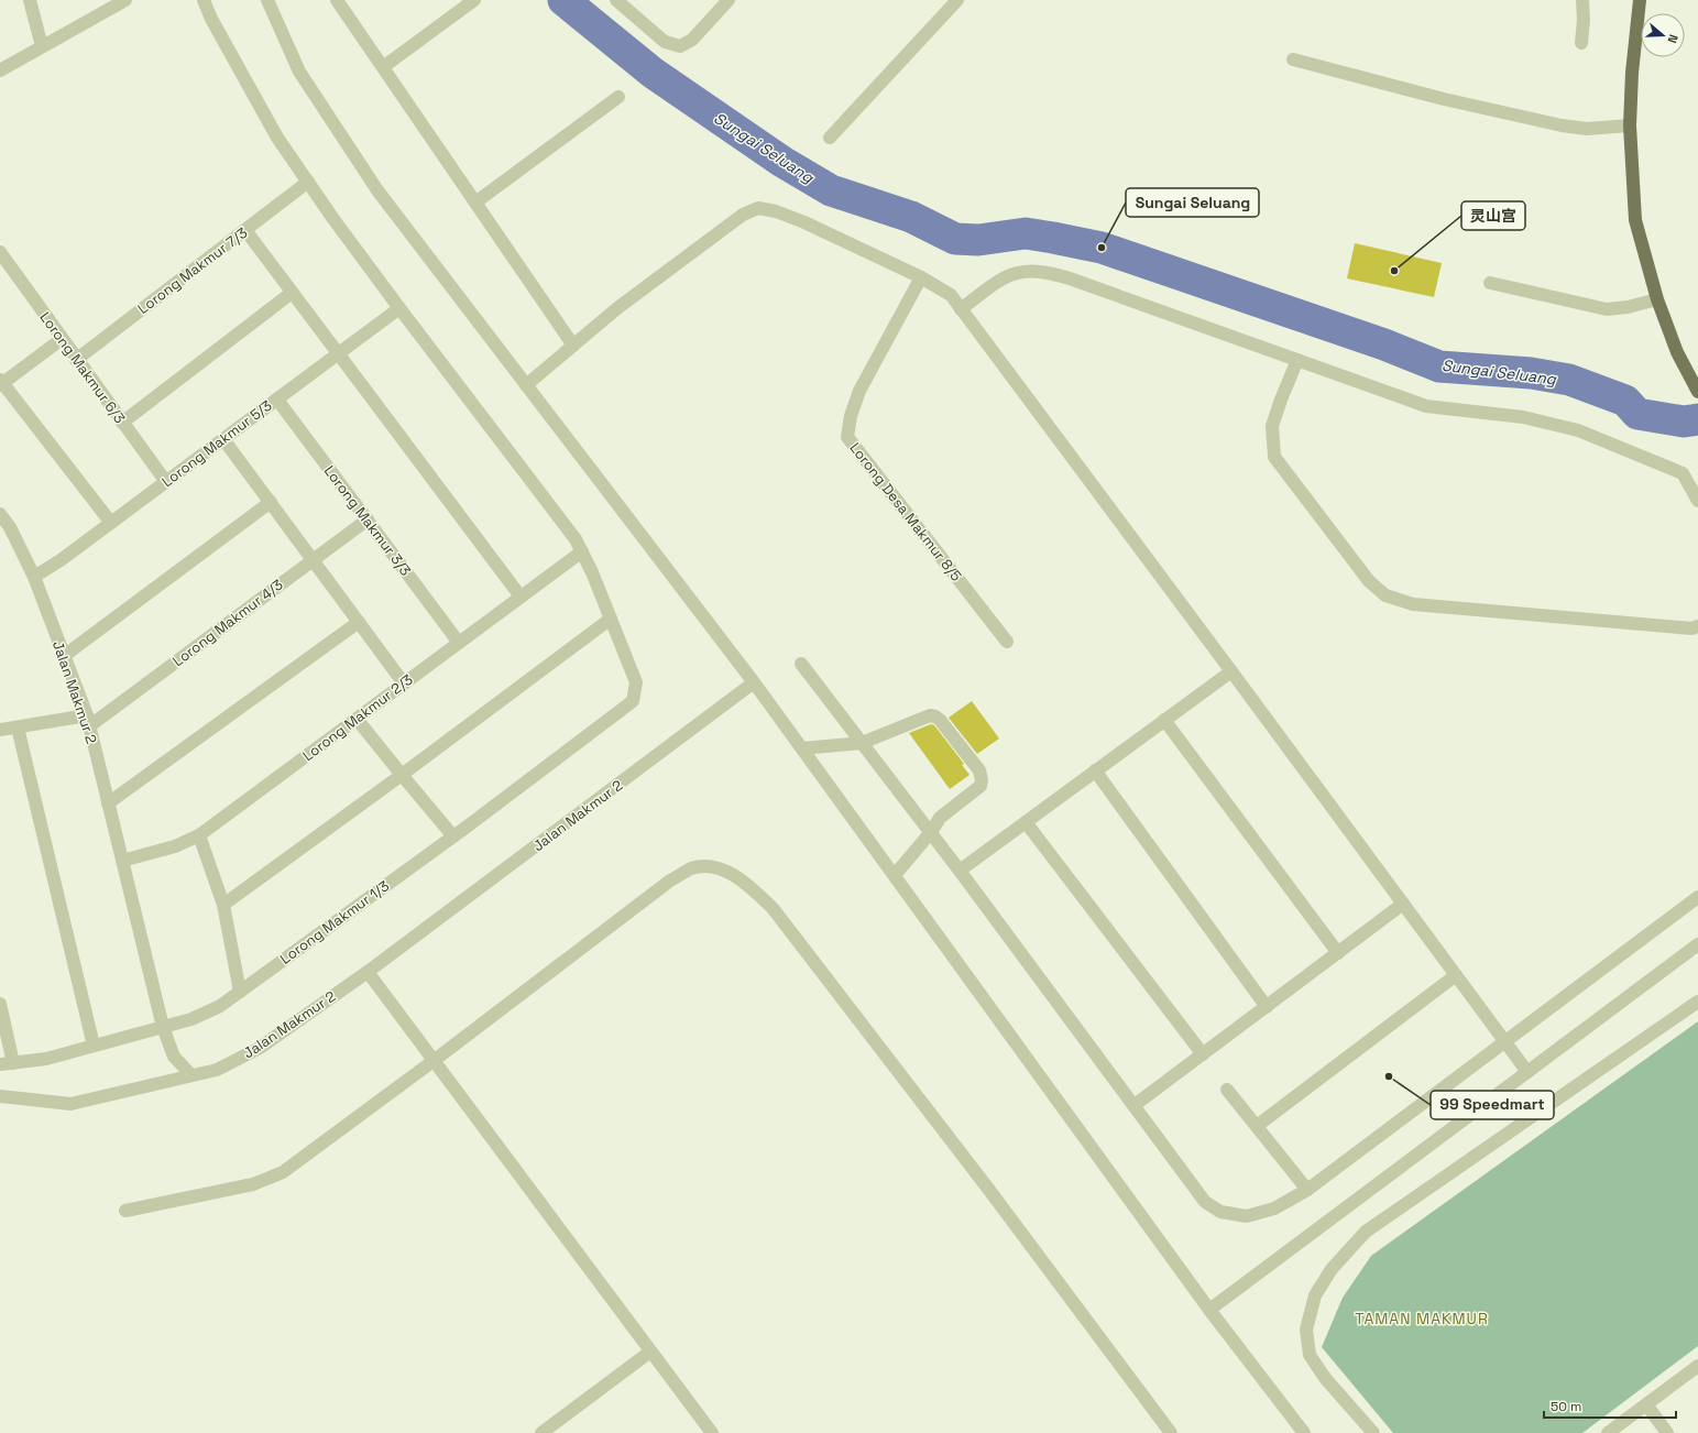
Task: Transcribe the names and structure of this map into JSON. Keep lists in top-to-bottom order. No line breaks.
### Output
{"streets":{"street":["Lorong Makmur 7/3","Lorong Makmur 6/3","Lorong Makmur 5/3","Lorong Desa Makmur 8/5","Lorong Makmur 3/3","Lorong Makmur 4/3","Jalan Makmur 2","Lorong Makmur 2/3","Lorong Makmur 1/3"]},"crossings":[["Lorong Makmur 7/3","Lorong Makmur 6/3"],["Lorong Makmur 6/3","Lorong Makmur 5/3"],["Lorong Makmur 5/3","Lorong Makmur 3/3"],["Lorong Makmur 5/3","Jalan Makmur 2"],["Lorong Makmur 3/3","Lorong Makmur 4/3"],["Lorong Makmur 3/3","Lorong Makmur 2/3"],["Lorong Makmur 4/3","Jalan Makmur 2"],["Jalan Makmur 2","Lorong Makmur 2/3"],["Jalan Makmur 2","Lorong Makmur 1/3"]],"districts":["TAMAN MAKMUR"],"water":["Sungai Seluang"],"places":["Sungai Seluang","灵山宫","99 Speedmart"],"scale_bar":"50 m","north":"right"}
